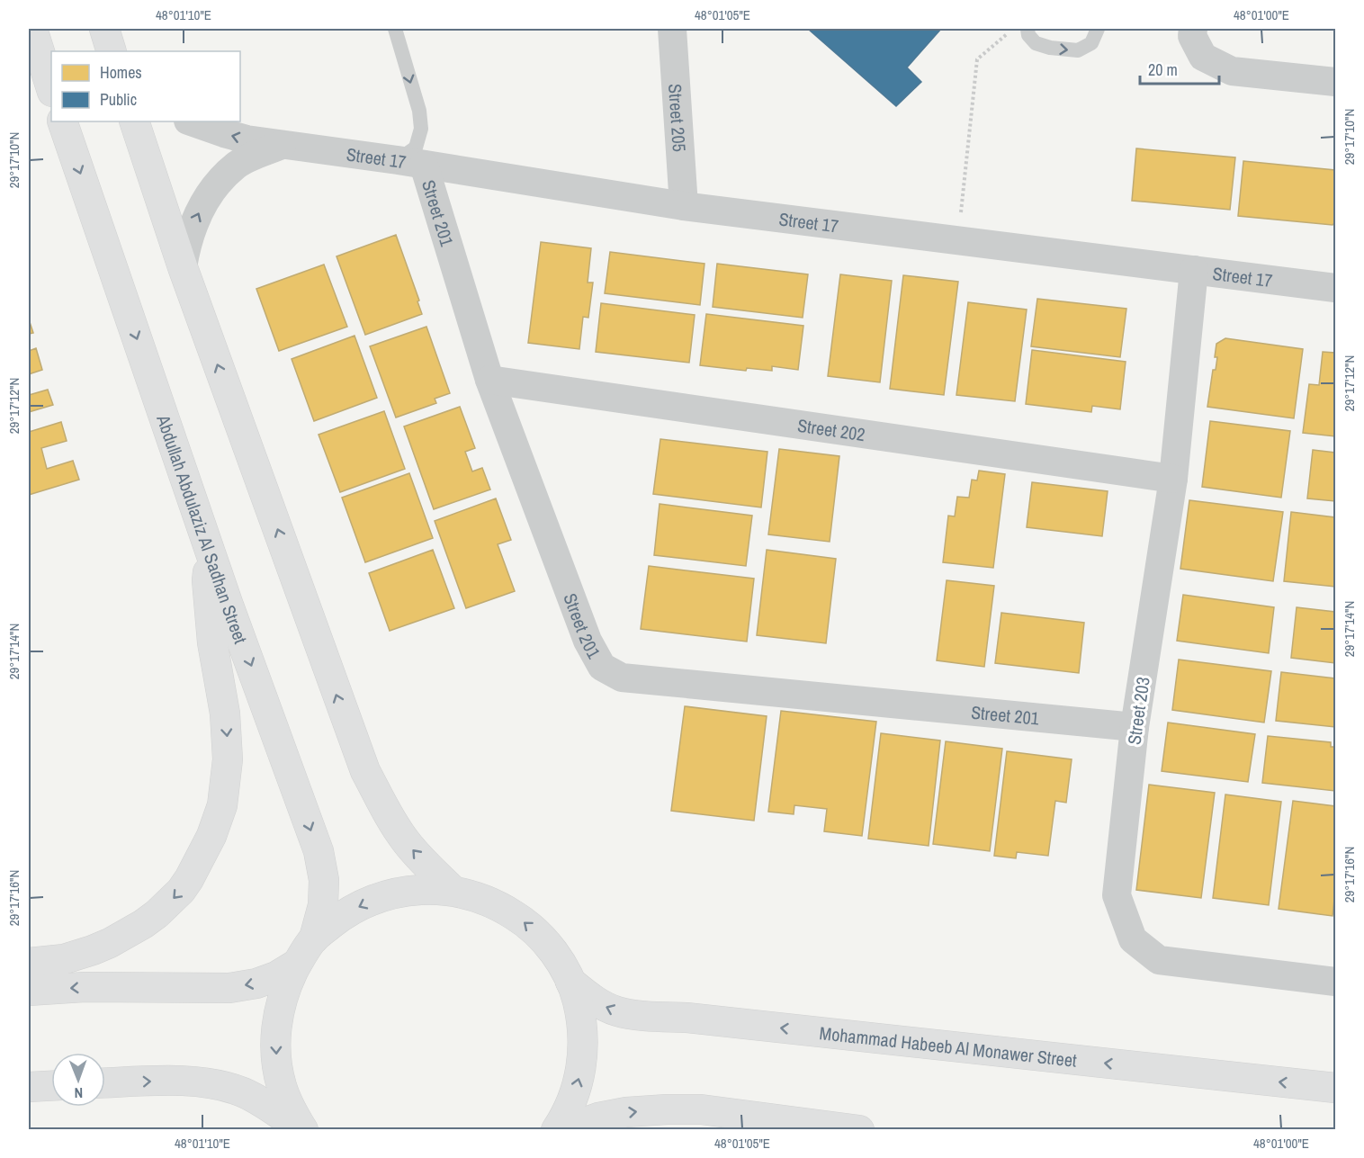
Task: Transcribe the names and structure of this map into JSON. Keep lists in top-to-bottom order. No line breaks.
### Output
{"streets":{"main road":["Abdullah Abdulaziz Al Sadhan Street","Mohammad Habeeb Al Monawer Street"],"street":["Street 205","Street 17","Street 201","Street 202","Street 203"]},"crossings":[["Street 205","Street 17"],["Street 17","Street 201"],["Street 17","Street 203"],["Street 201","Street 202"],["Street 201","Street 203"],["Street 202","Street 203"]],"legend":["Homes","Public"],"scale_bar":"20 m","north":"bottom","coordinates":["48°01'10\"E","48°01'05\"E","48°01'00\"E","29°17'10\"N","29°17'12\"N","29°17'14\"N","29°17'16\"N"]}
